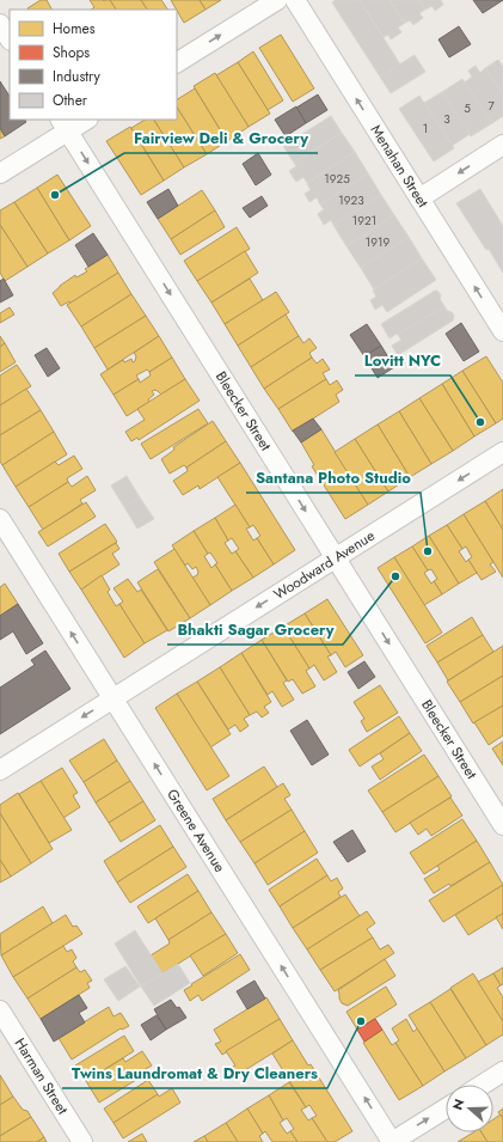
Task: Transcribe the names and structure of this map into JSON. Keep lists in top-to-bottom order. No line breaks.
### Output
{"streets":{"street":["Menahan Street","Bleecker Street","Woodward Avenue","Greene Avenue","Harman Street"]},"crossings":[["Bleecker Street","Woodward Avenue"],["Woodward Avenue","Greene Avenue"]],"one_way":["Menahan Street","Bleecker Street","Woodward Avenue","Greene Avenue"],"places":["Fairview Deli & Grocery","Lovitt NYC","Santana Photo Studio","Bhakti Sagar Grocery","Twins Laundromat & Dry Cleaners"],"house_numbers":["7","5","3","1","1925","1923","1921","1919"],"legend":["Homes","Shops","Industry","Other"],"north":"left"}
